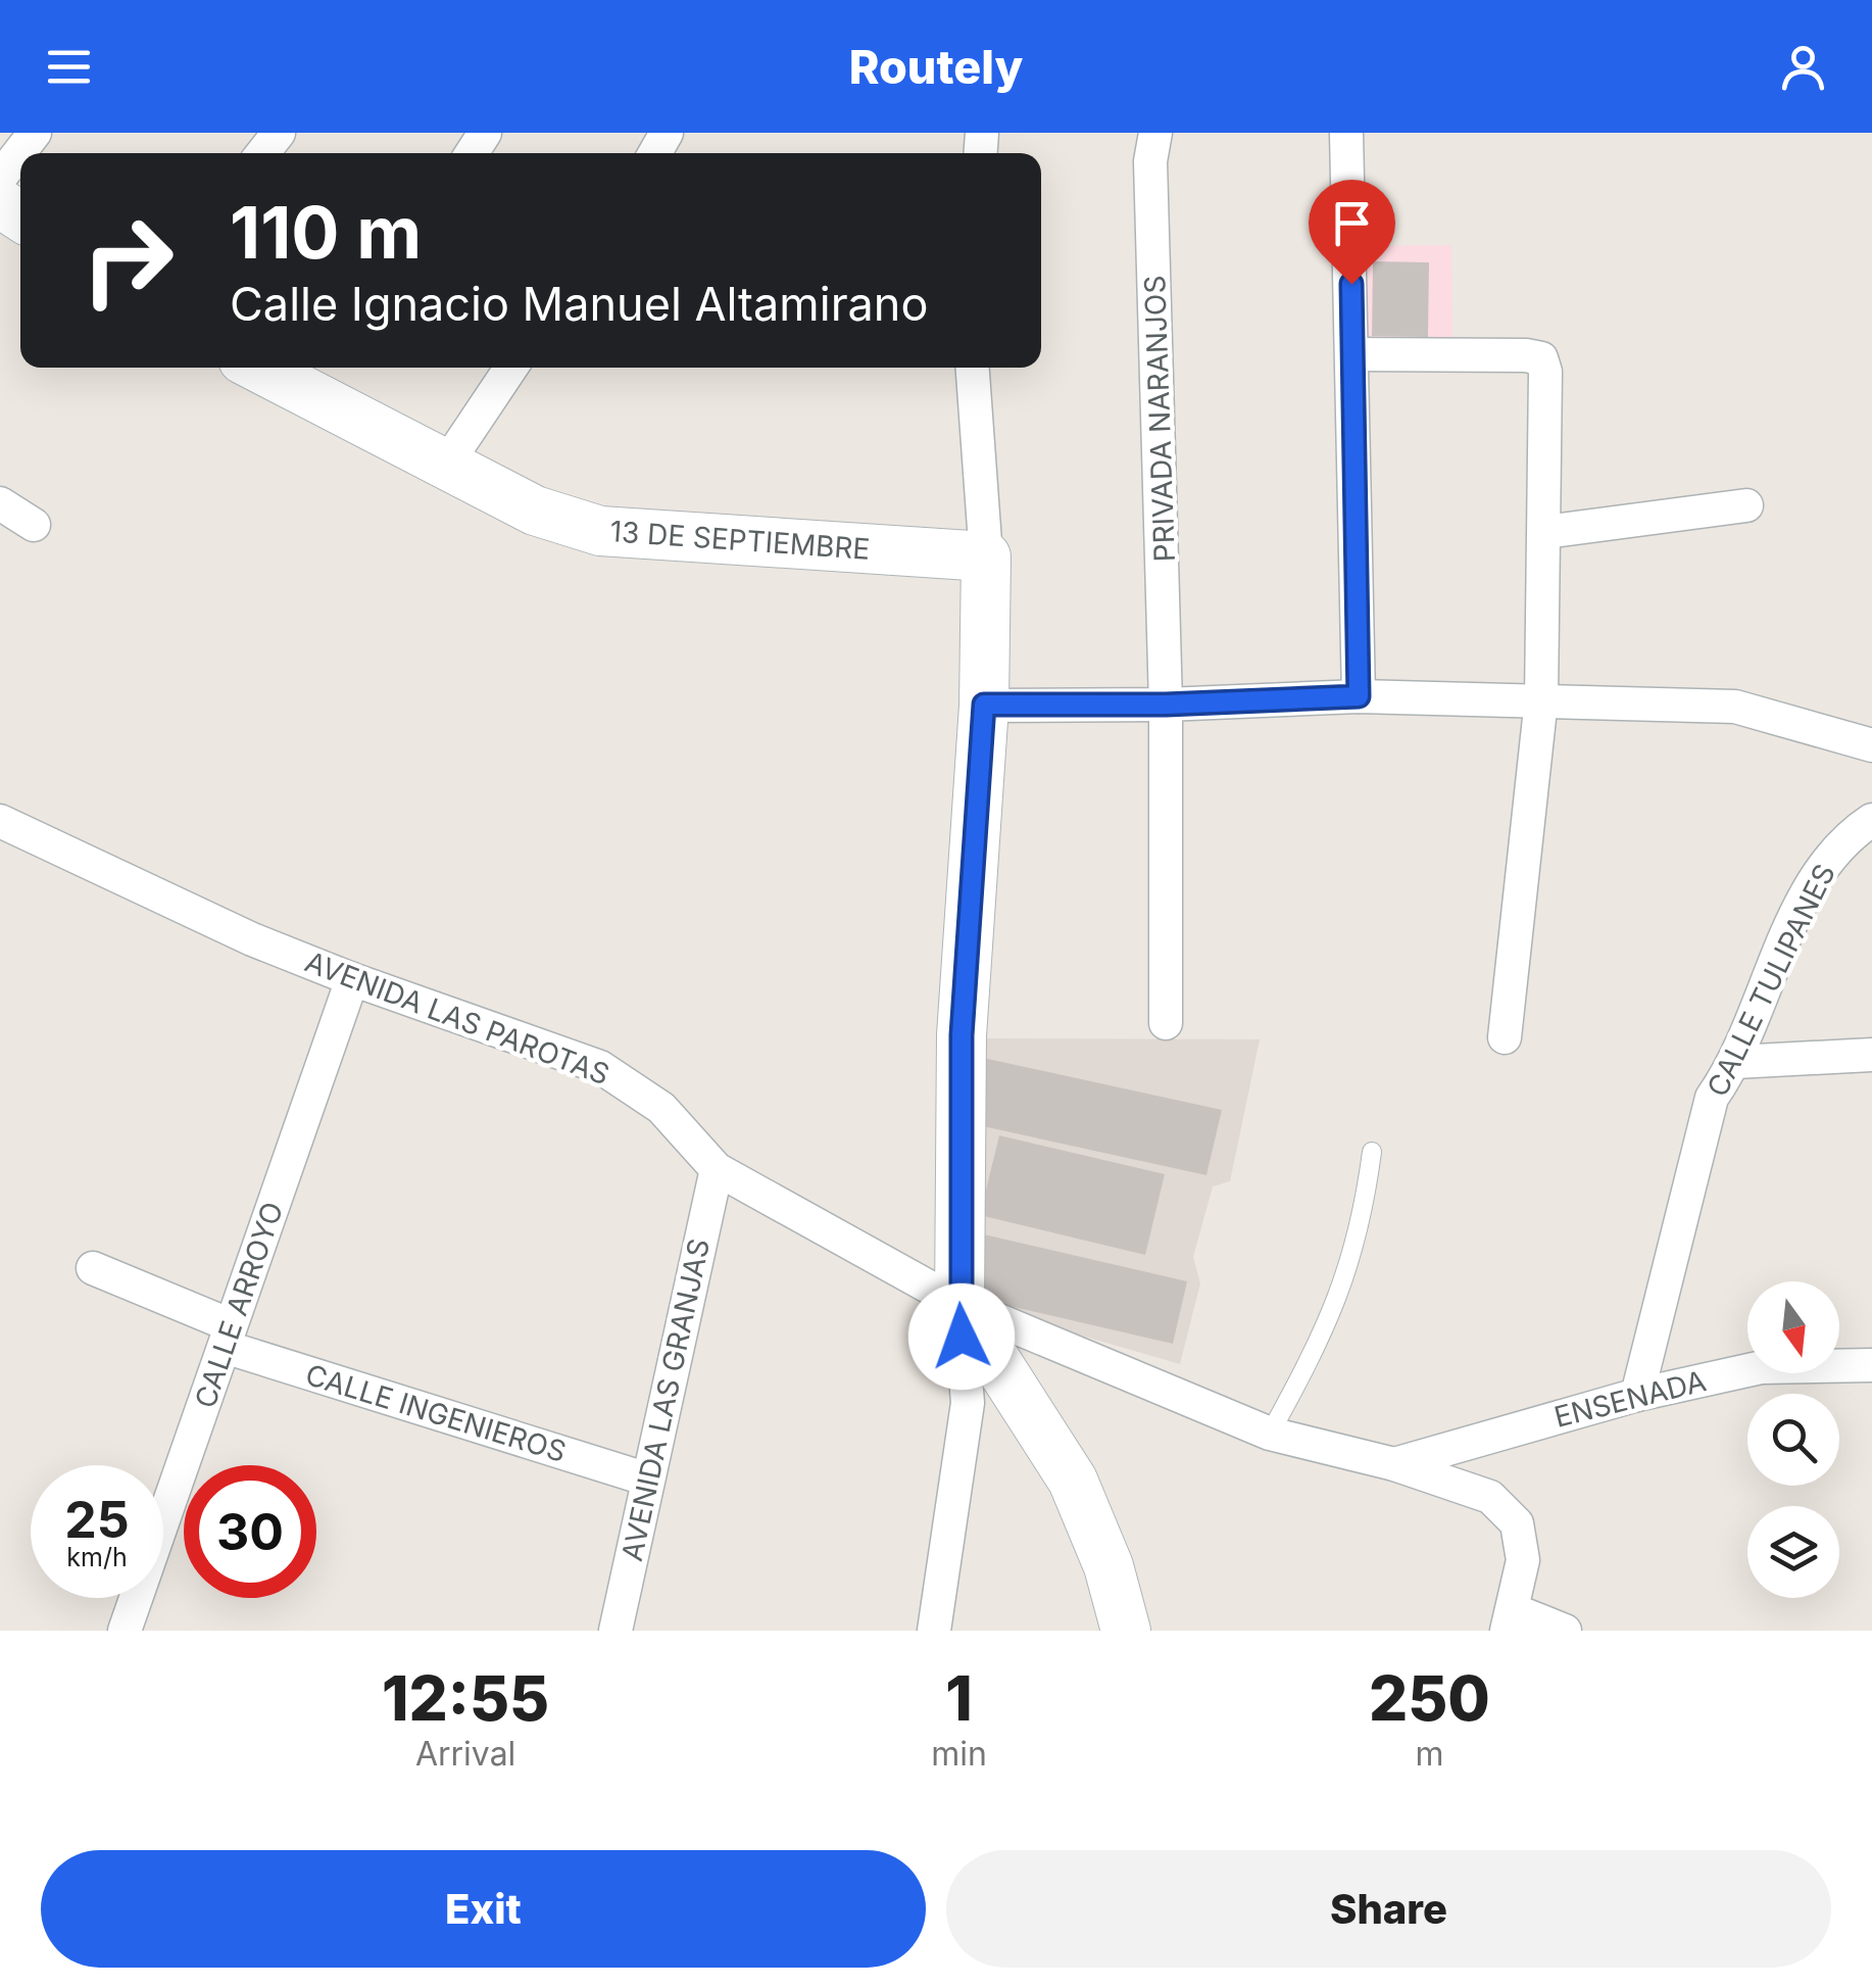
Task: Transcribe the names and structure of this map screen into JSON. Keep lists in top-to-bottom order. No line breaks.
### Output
{"streets":{"street":["PRIVADA NARANJOS","13 DE SEPTIEMBRE","CALLE TULIPANES","AVENIDA LAS PAROTAS","CALLE ARROYO","ENSENADA","AVENIDA LAS GRANJAS","CALLE INGENIEROS"]},"crossings":[["CALLE TULIPANES","ENSENADA"],["AVENIDA LAS PAROTAS","CALLE ARROYO"],["AVENIDA LAS PAROTAS","ENSENADA"],["AVENIDA LAS PAROTAS","AVENIDA LAS GRANJAS"],["CALLE ARROYO","CALLE INGENIEROS"],["AVENIDA LAS GRANJAS","CALLE INGENIEROS"]],"north":"bottom","page":{"header":"Routely","turn":["110 m","Calle Ignacio Manuel Altamirano"],"speed":"25 km/h","limit":"30","eta":["12:55","Arrival","1","min","250","m"],"buttons":["Exit","Share"]}}
